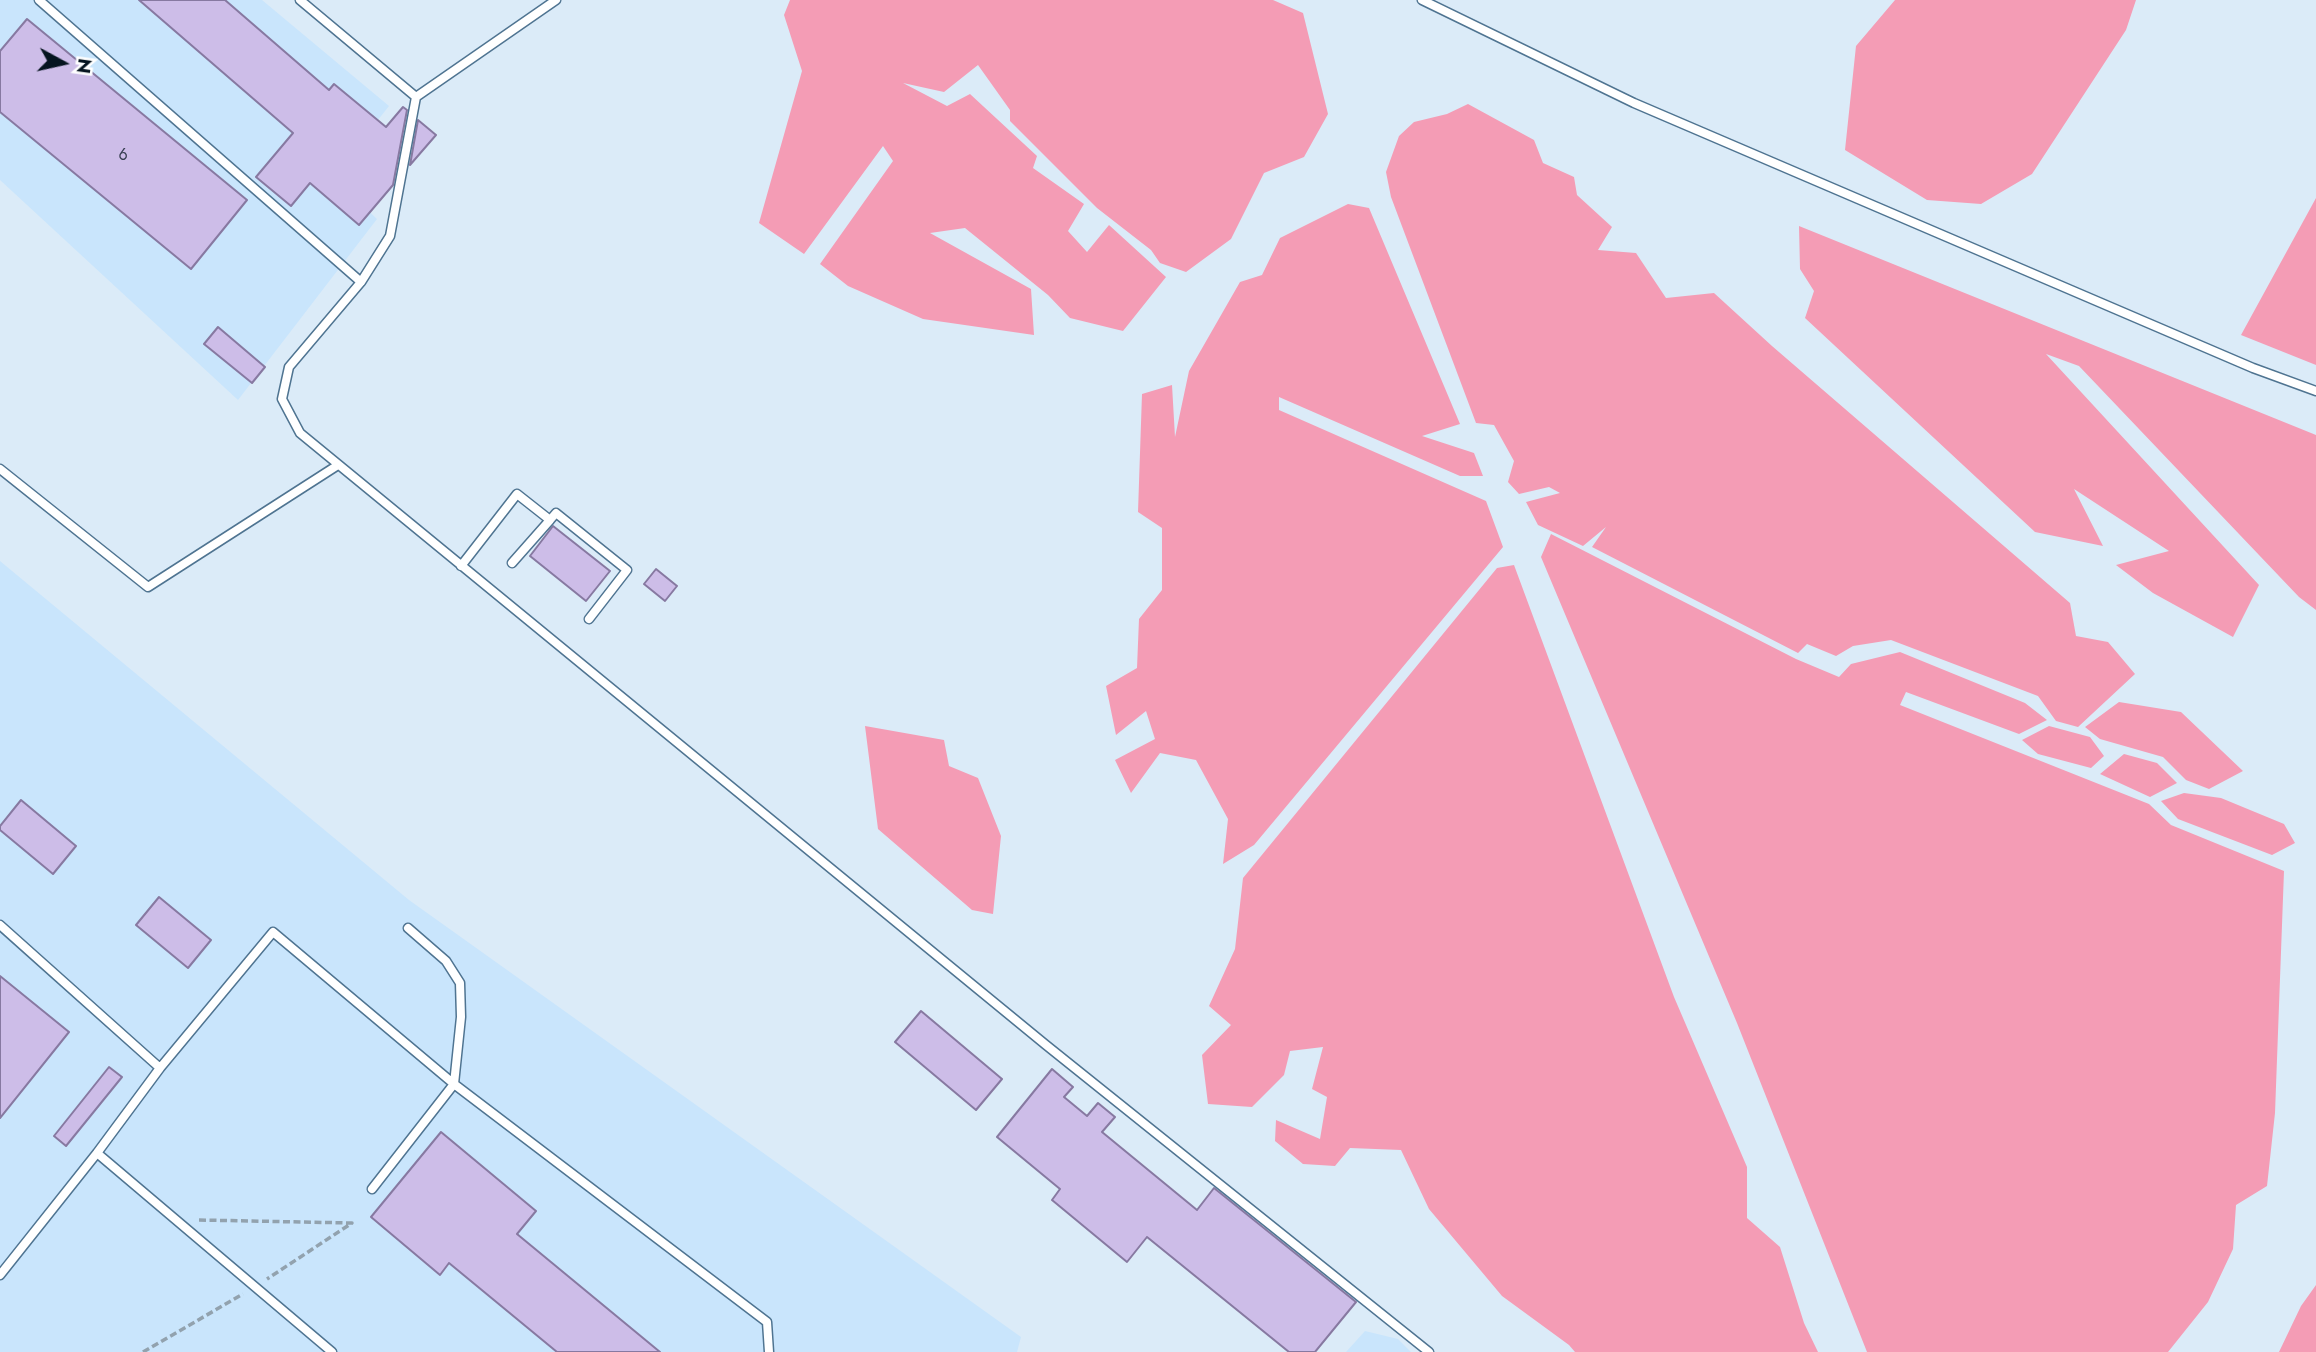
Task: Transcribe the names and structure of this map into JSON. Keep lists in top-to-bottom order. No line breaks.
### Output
{"house_numbers":["6"],"north":"right"}
